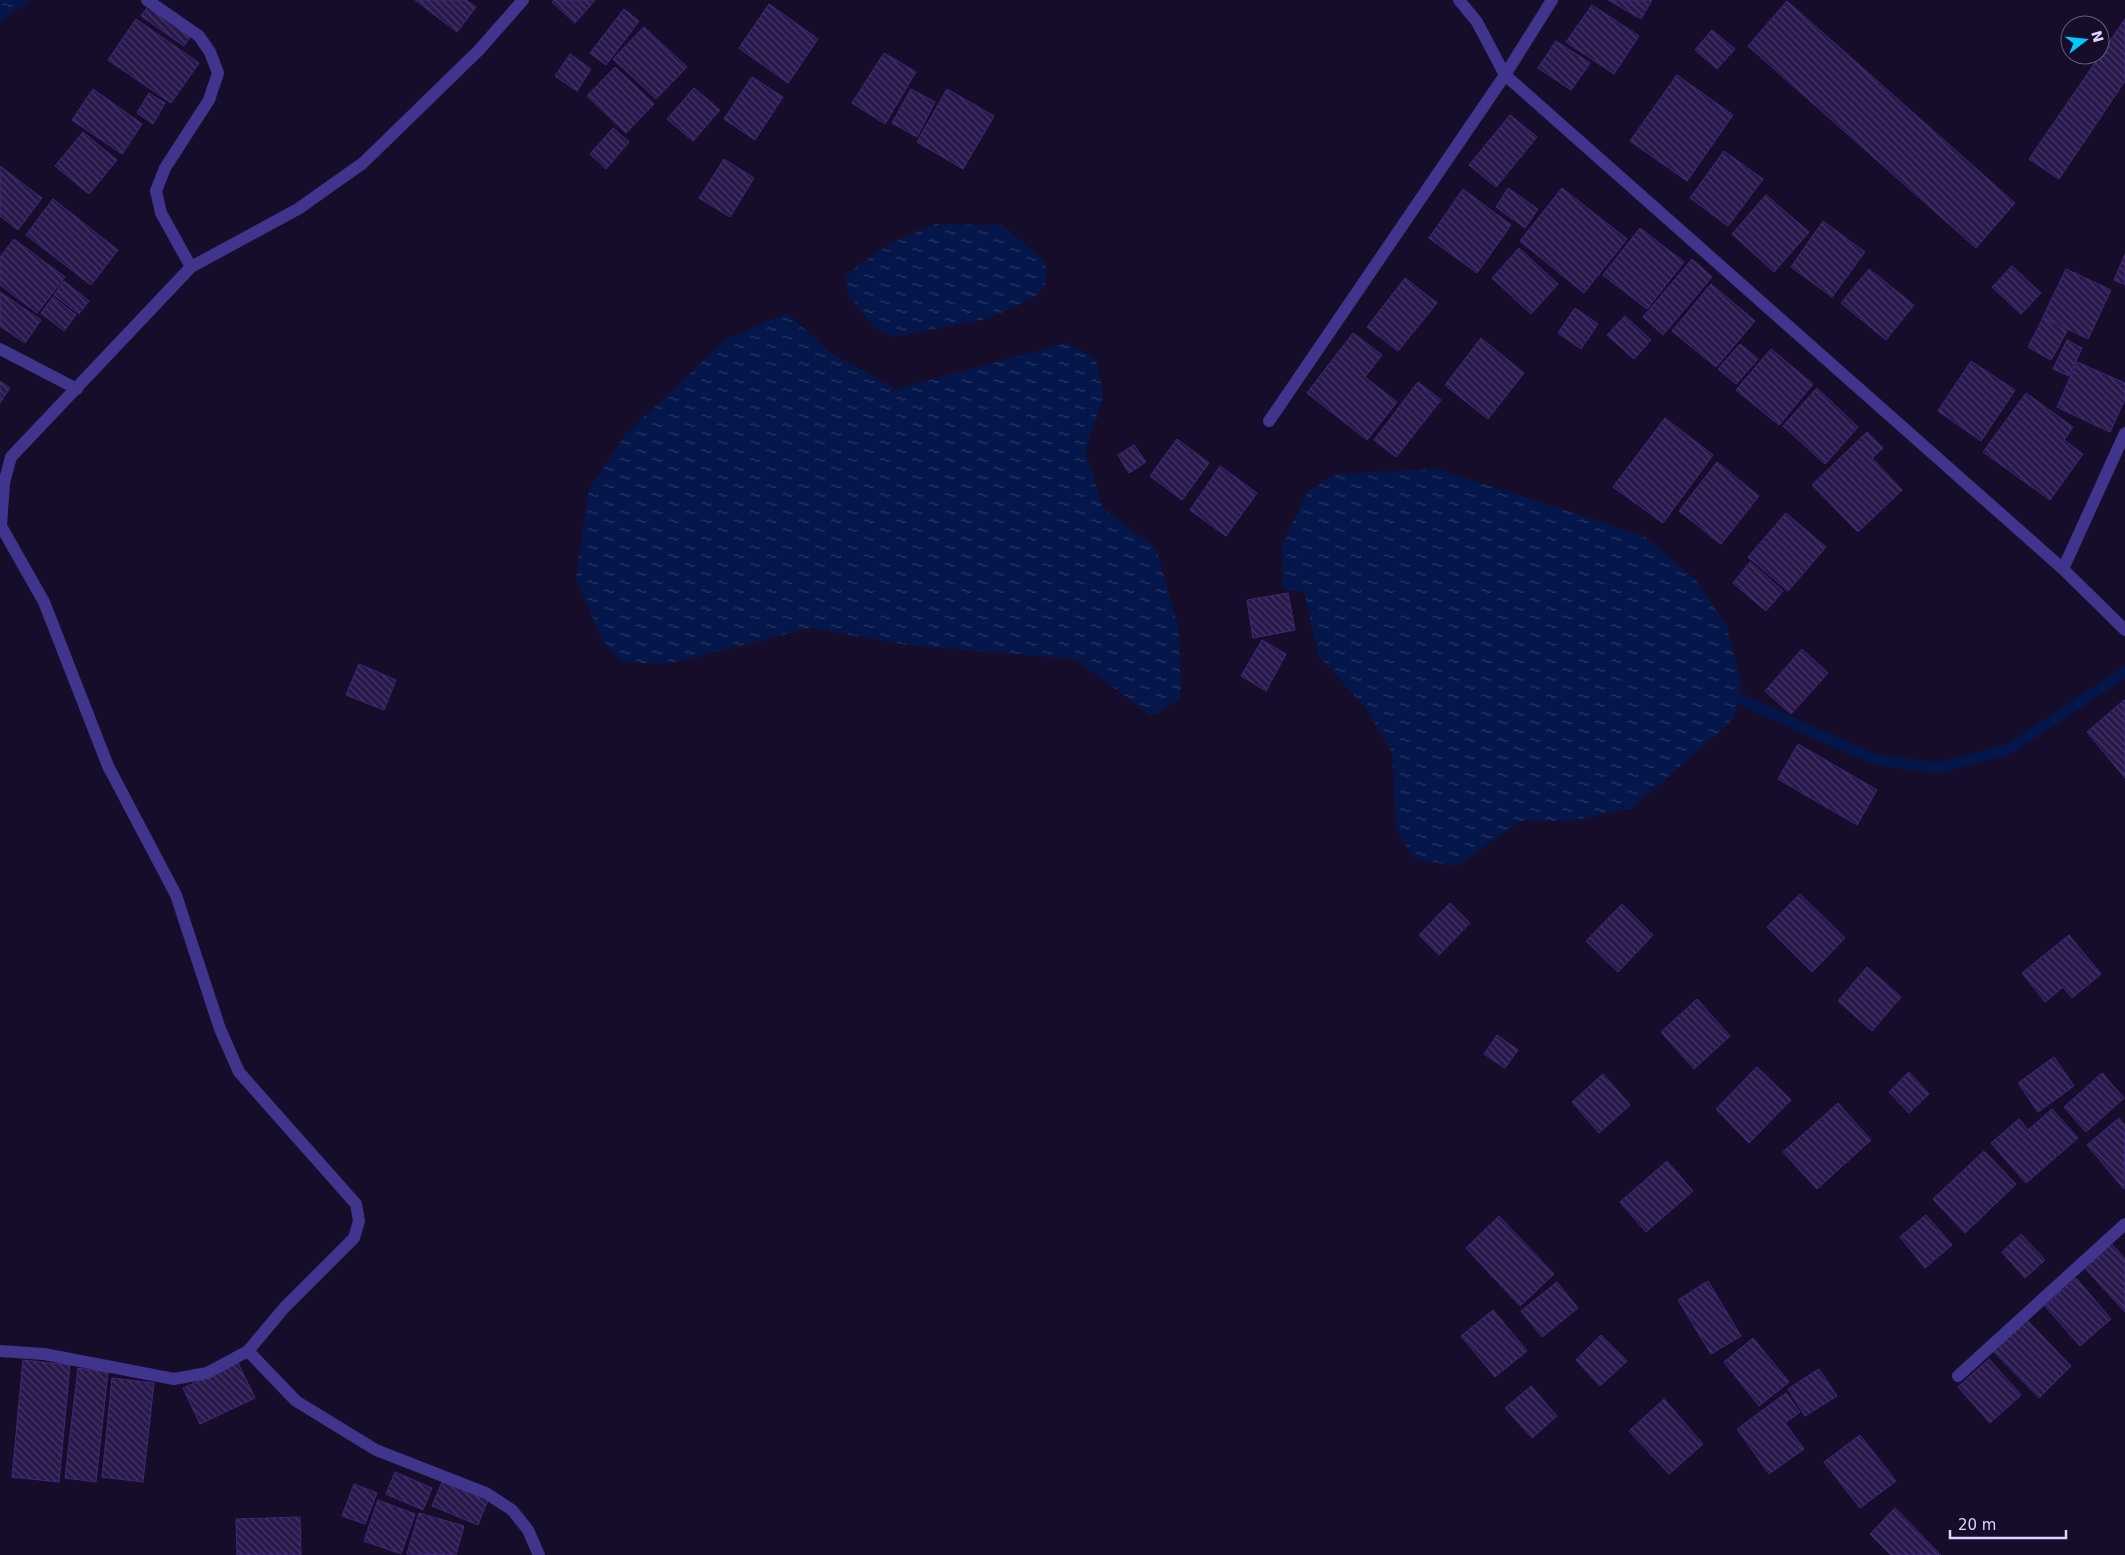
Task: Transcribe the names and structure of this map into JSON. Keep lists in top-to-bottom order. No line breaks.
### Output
{"scale_bar":"20 m","north":"right"}
